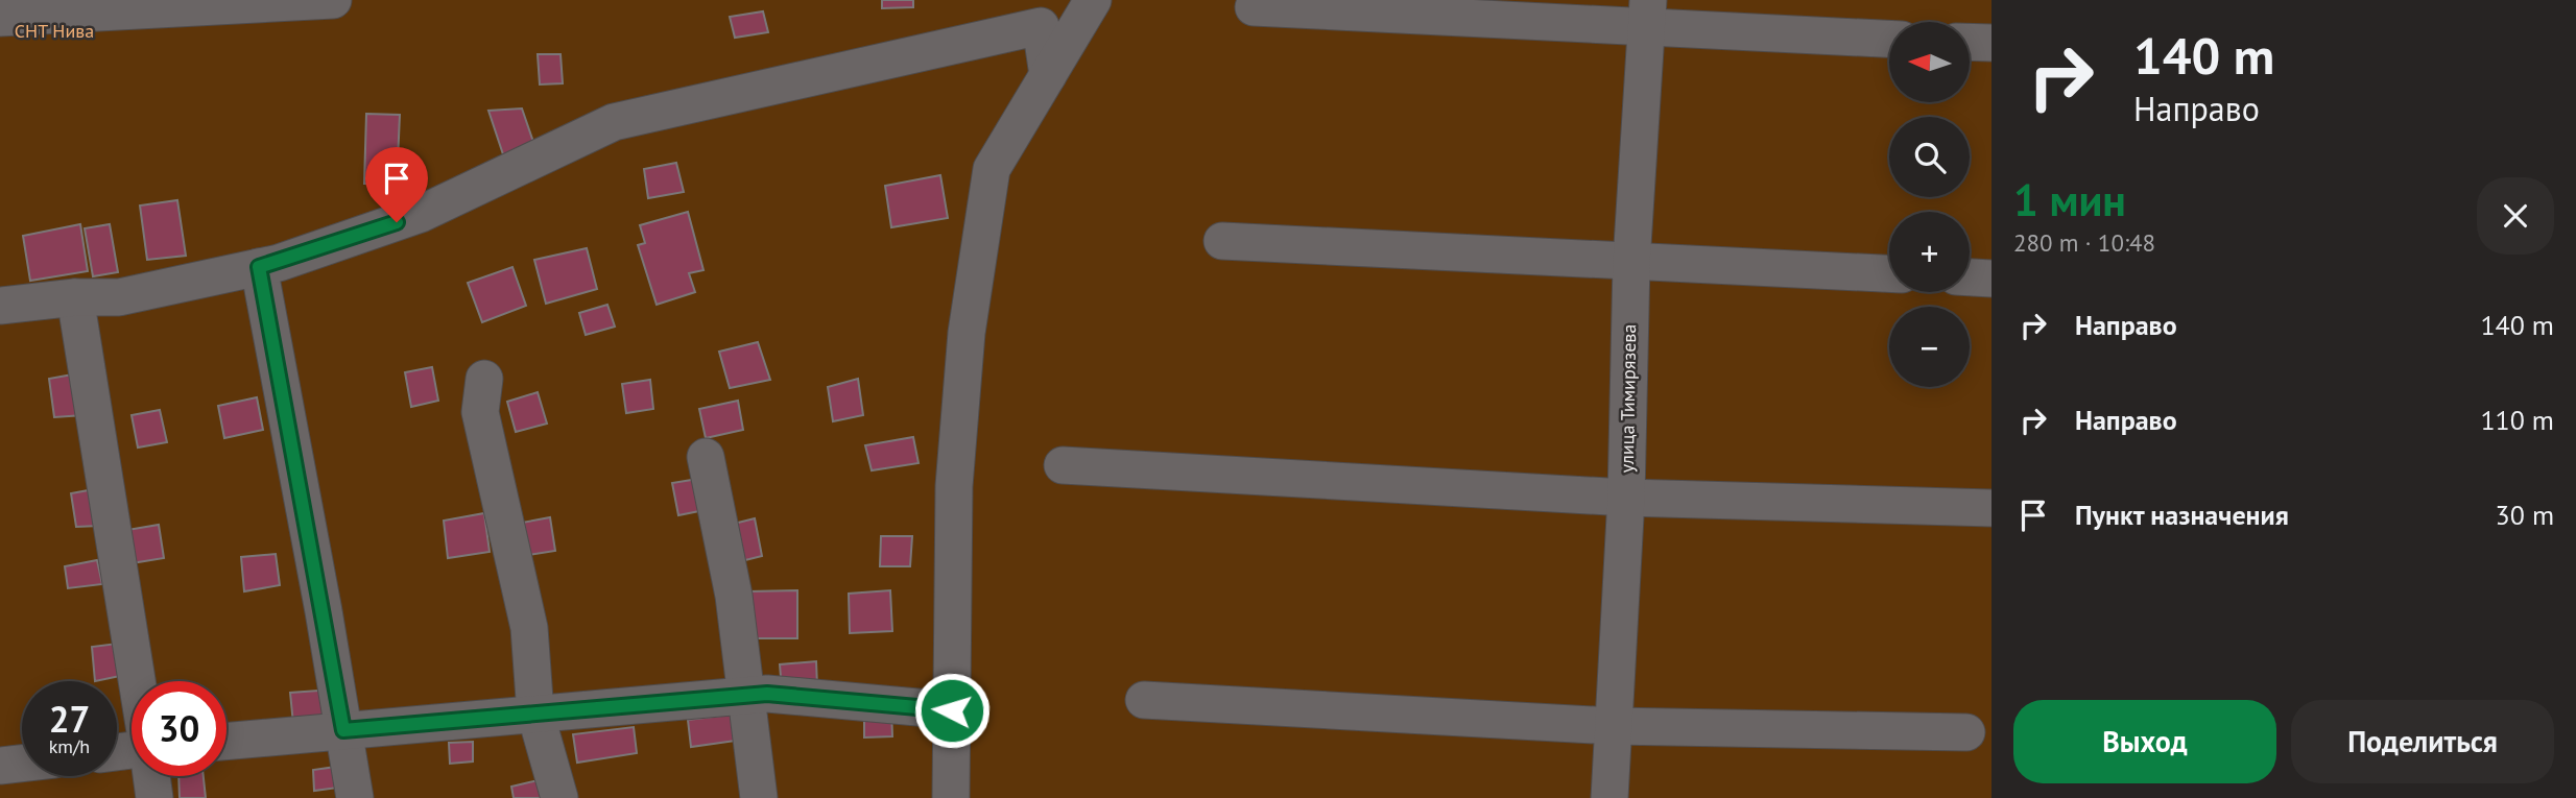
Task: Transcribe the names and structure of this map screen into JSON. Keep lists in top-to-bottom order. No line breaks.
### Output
{"streets":{"street":["улица Тимирязева"]},"parks":["СНТ Нива"],"north":"left","page":{"turn":["140 m","Направо"],"map_buttons":["+","−"],"heading":["1 мин","280 m · 10:48"],"list":[{"name":"Направо","value":"140 m"},{"name":"Направо","value":"110 m"},{"name":"Пункт назначения","value":"30 m"}],"speed":"27 km/h","limit":"30","buttons":["Выход","Поделиться"]}}
